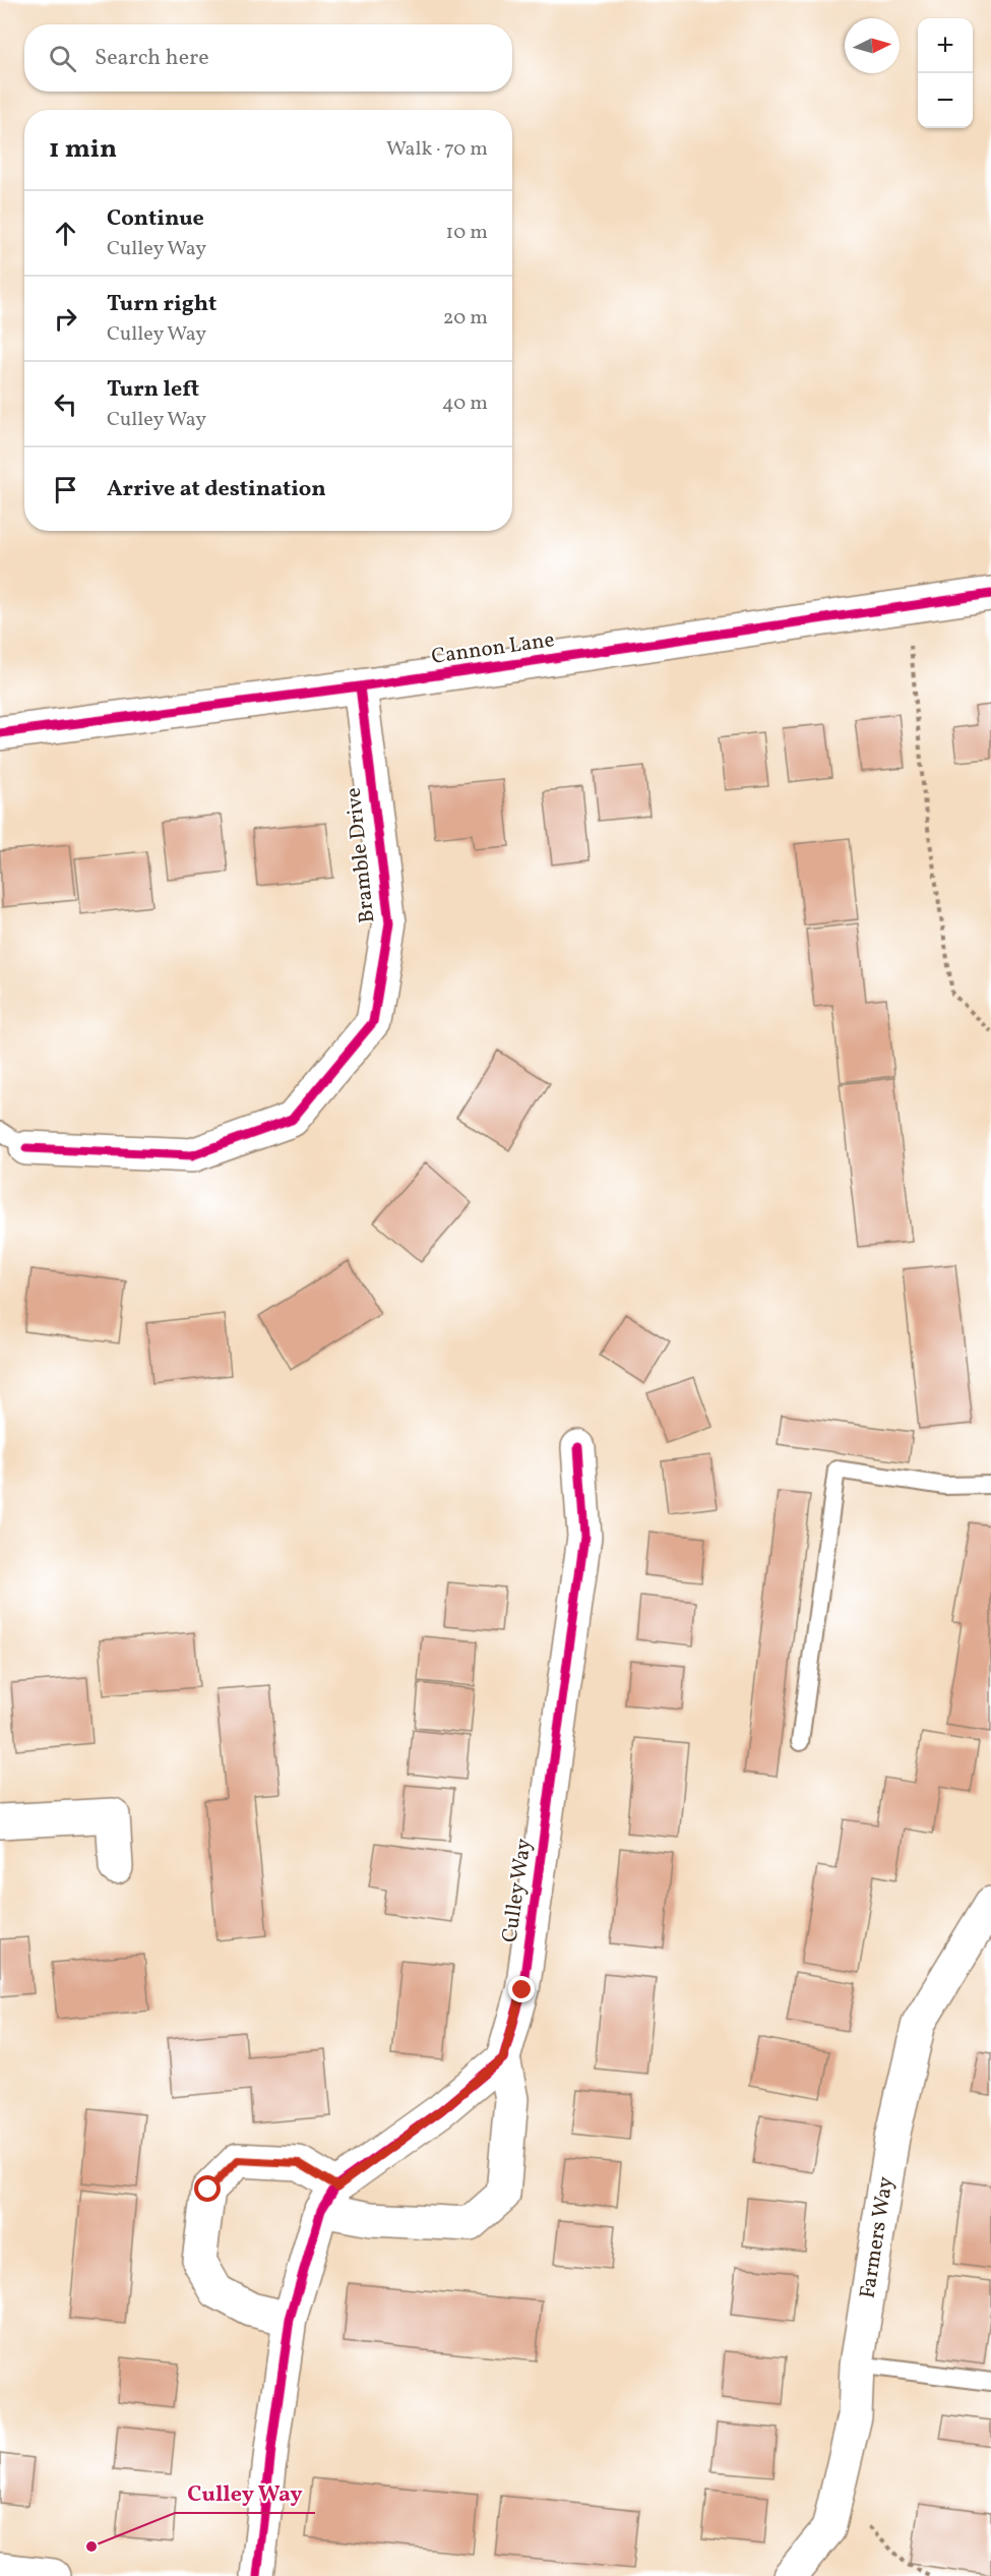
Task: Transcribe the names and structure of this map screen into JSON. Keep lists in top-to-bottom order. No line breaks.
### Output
{"streets":{"street":["Cannon Lane","Bramble Drive","Culley Way","Farmers Way"]},"crossings":[["Cannon Lane","Bramble Drive"]],"places":["Culley Way"],"north":"right","page":{"map_buttons":["+","−"],"search":"Search here","heading":["1 min","Walk · 70 m"],"list":[["Continue","Culley Way","10 m"],["Turn right","Culley Way","20 m"],["Turn left","Culley Way","40 m"],"Arrive at destination"]}}
